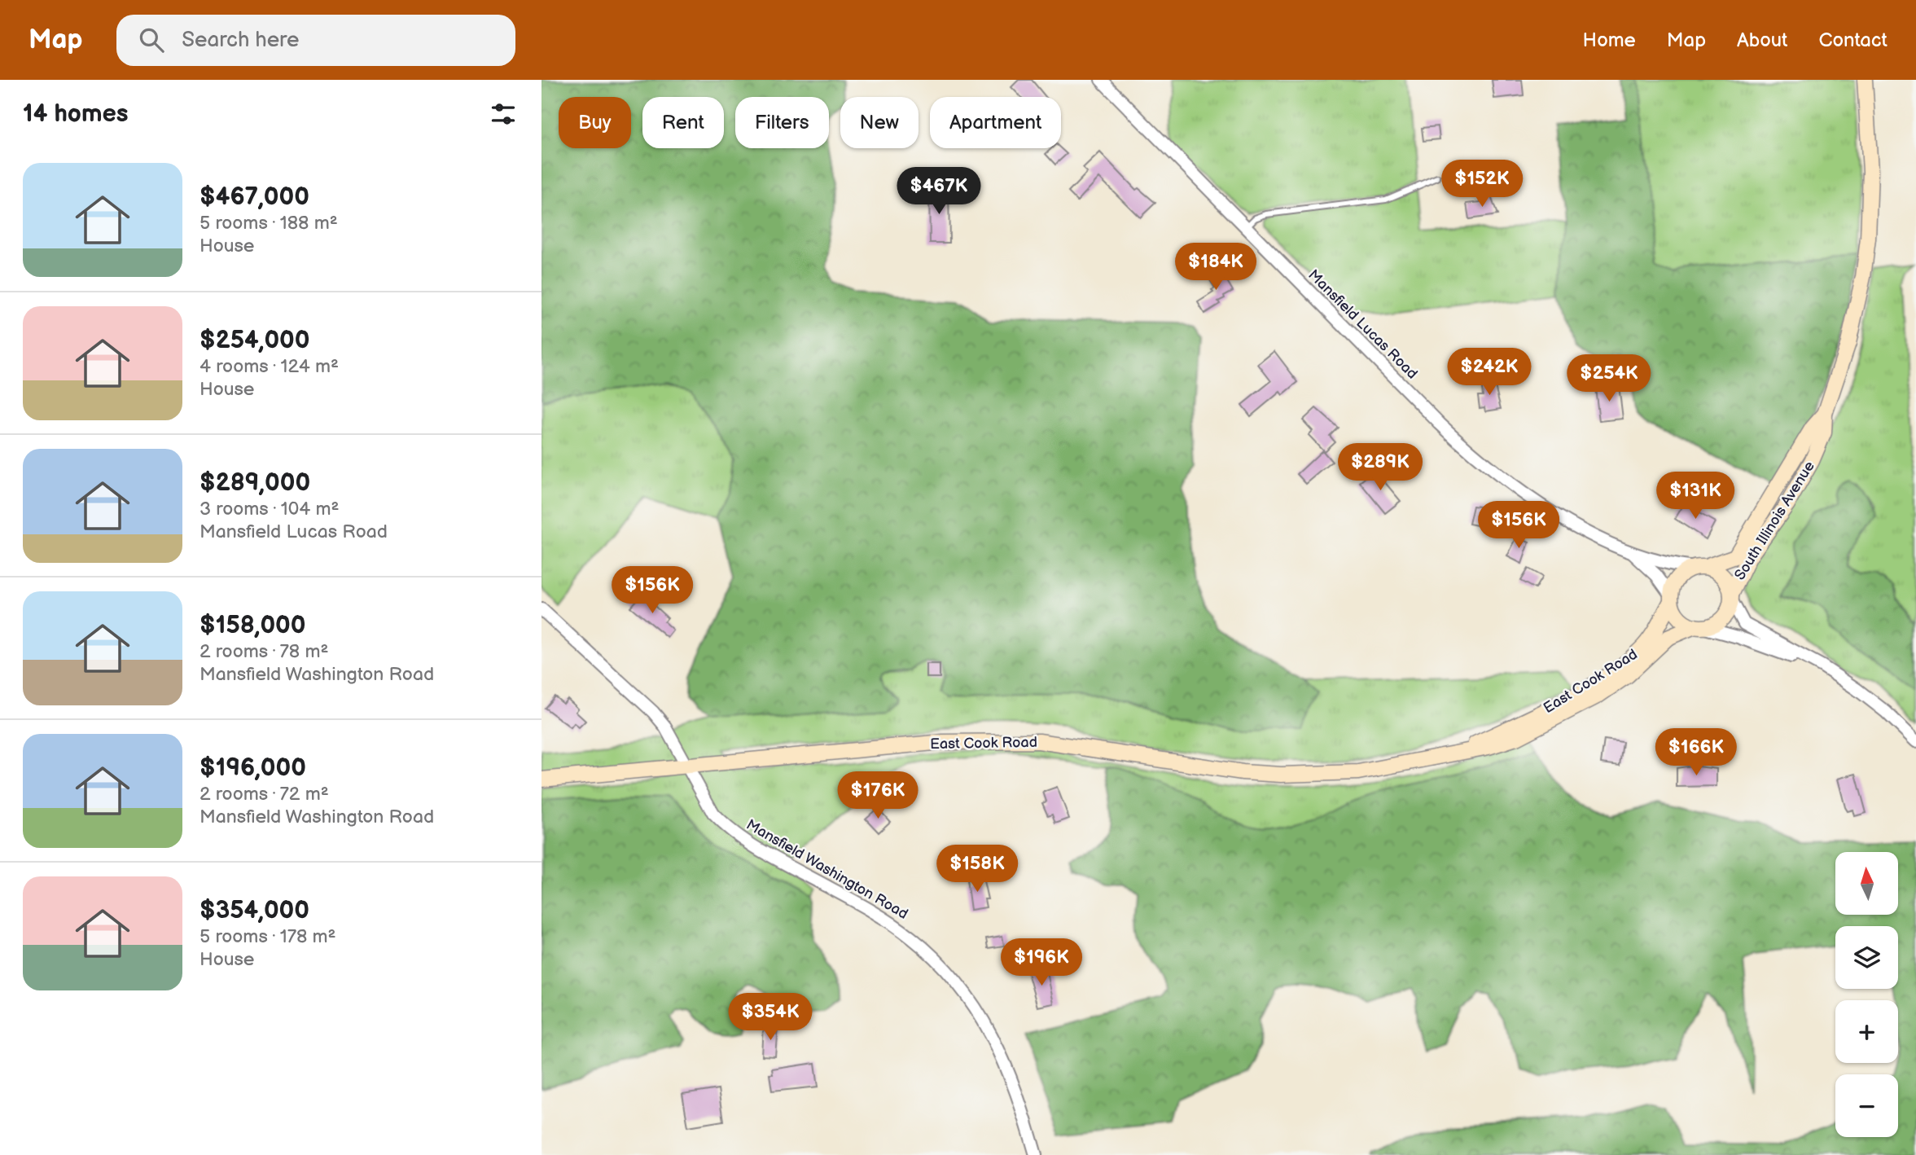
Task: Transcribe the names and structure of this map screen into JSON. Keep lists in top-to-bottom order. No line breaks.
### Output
{"streets":{"main road":["South Illinois Avenue","East Cook Road"],"street":["Mansfield Lucas Road","Mansfield Washington Road"]},"crossings":[["Mansfield Lucas Road","South Illinois Avenue"],["Mansfield Lucas Road","East Cook Road"],["South Illinois Avenue","East Cook Road"],["East Cook Road","Mansfield Washington Road"]],"north":"top","page":{"header":"Map","search":"Search here","nav":["Home","Map","About","Contact"],"heading":"14 homes","chip":["Buy","Rent","Filters","New","Apartment"],"list":[{"name":"$467,000","note":"5 rooms · 188 m² · House"},{"name":"$254,000","note":"4 rooms · 124 m² · House"},{"name":"$289,000","note":"3 rooms · 104 m² · Mansfield Lucas Road"},{"name":"$158,000","note":"2 rooms · 78 m² · Mansfield Washington Road"},{"name":"$196,000","note":"2 rooms · 72 m² · Mansfield Washington Road"},{"name":"$354,000","note":"5 rooms · 178 m² · House"}],"price":["$152K","$467K","$184K","$242K","$254K","$289K","$131K","$156K","$156K","$166K","$176K","$158K","$196K","$354K"],"map_buttons":["+","−"]}}
